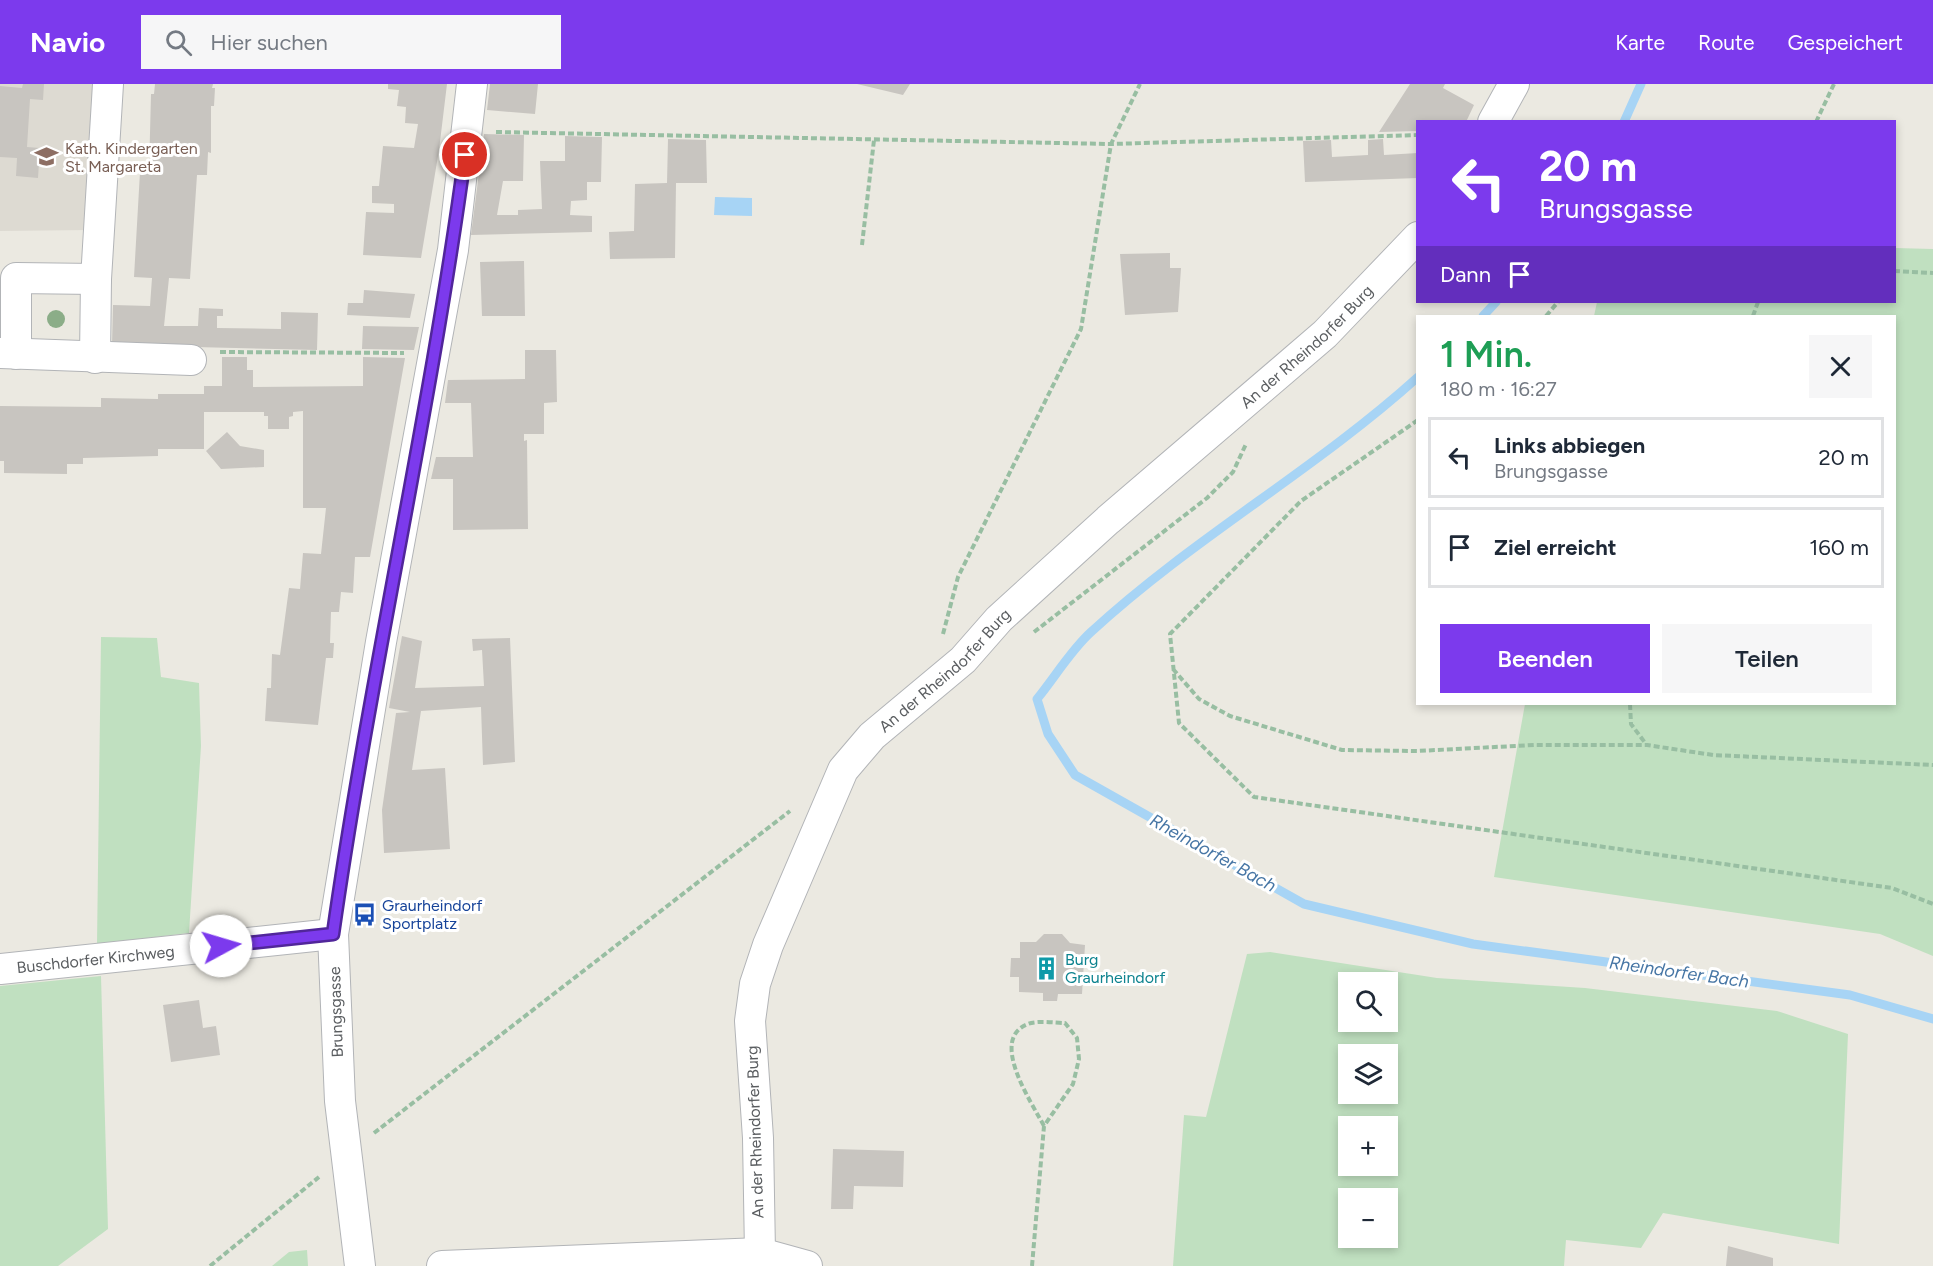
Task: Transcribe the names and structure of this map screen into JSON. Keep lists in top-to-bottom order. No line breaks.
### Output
{"streets":{"street":["An der Rheindorfer Burg","Buschdorfer Kirchweg","Brungsgasse"]},"crossings":[["Buschdorfer Kirchweg","Brungsgasse"]],"water":["Rheindorfer Bach"],"places":{"school or university":["Kath. Kindergarten St. Margareta"],"bus stop":["Graurheindorf Sportplatz"],"building":["Burg Graurheindorf"]},"page":{"header":"Navio","search":"Hier suchen","nav":["Karte","Route","Gespeichert"],"turn":["20 m","Brungsgasse"],"then":"Dann","heading":["1 Min.","180 m · 16:27"],"list":[{"name":"Links abbiegen","note":"Brungsgasse","value":"20 m"},{"name":"Ziel erreicht","value":"160 m"}],"buttons":["Beenden","Teilen"],"map_buttons":["+","−"]}}
